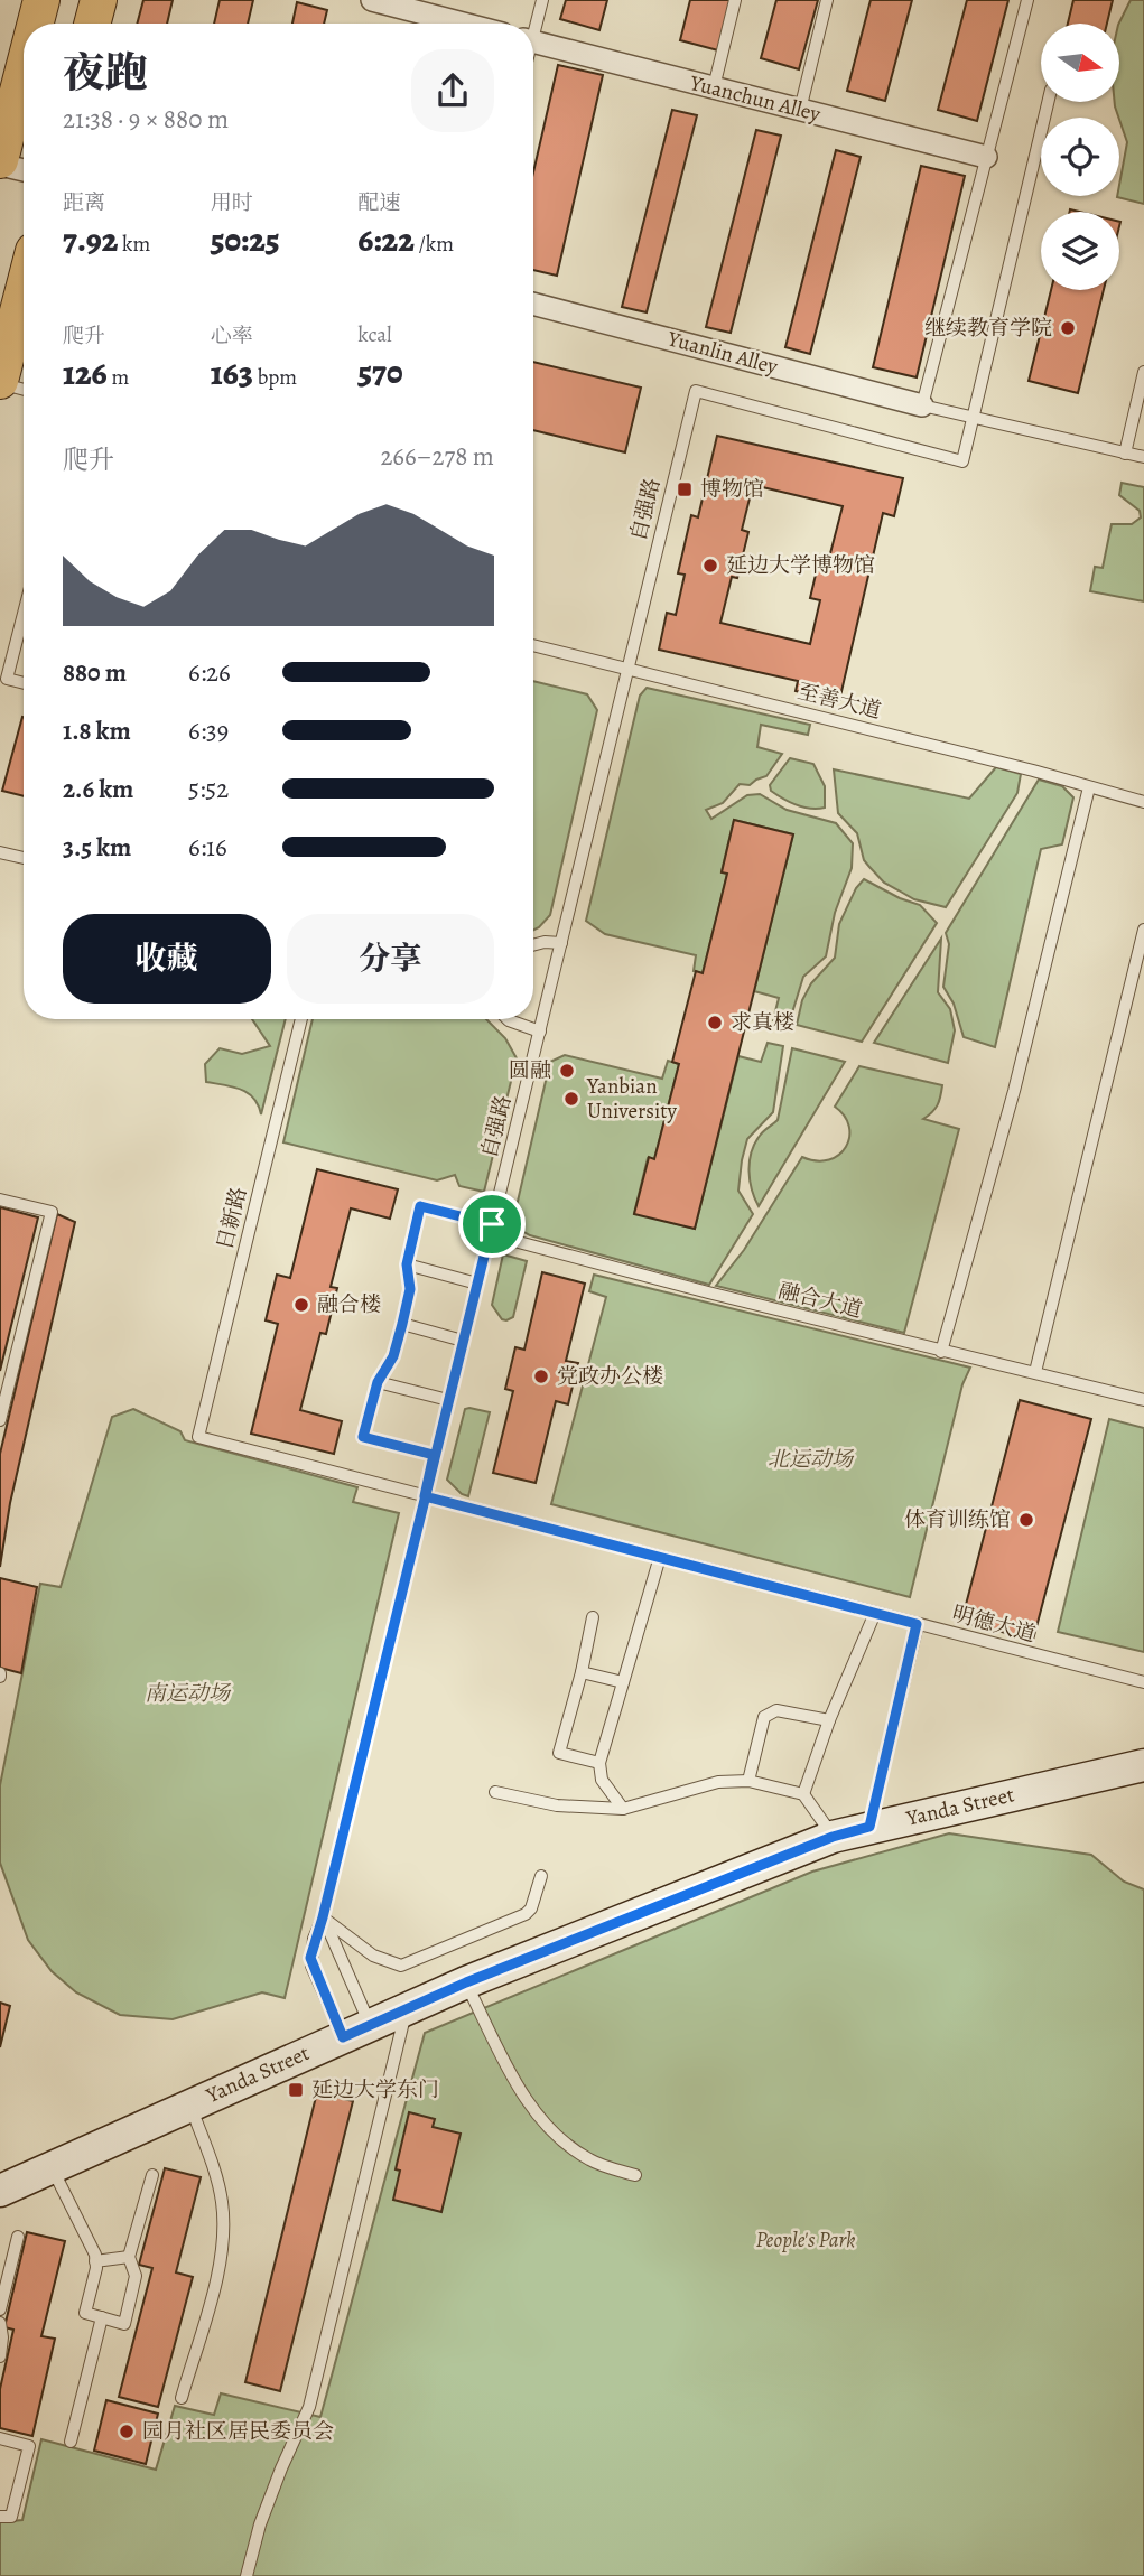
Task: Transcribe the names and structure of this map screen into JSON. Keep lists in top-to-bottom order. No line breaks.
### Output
{"streets":{"main road":["Yanda Street"],"street":["Yuanchun Alley","Yuanlin Alley"],"lane":["自强路","至善大道","日新路","融合大道","明德大道"]},"crossings":[["自强路","至善大道"],["自强路","融合大道"],["自强路","明德大道"],["自强路","Yanda Street"],["日新路","明德大道"]],"parks":["北运动场","南运动场","People's Park"],"places":{"other":["继续教育学院","延边大学博物馆","求真楼","圆融","Yanbian University","融合楼","党政办公楼","体育训练馆","园月社区居民委员会"],"transit":["博物馆","延边大学东门"]},"north":"right","page":{"heading":["夜跑","21:38 · 9 × 880 m"],"stats":[["距离","7.92 km"],["用时","50:25"],["配速","6:22 /km"],["爬升","126 m"],["心率","163 bpm"],["kcal","570"]],"chart":["爬升","266–278 m"],"list":[{"name":"880 m","note":"6:26"},{"name":"1.8 km","note":"6:39"},{"name":"2.6 km","note":"5:52"},{"name":"3.5 km","note":"6:16"}],"buttons":["收藏","分享"]}}
